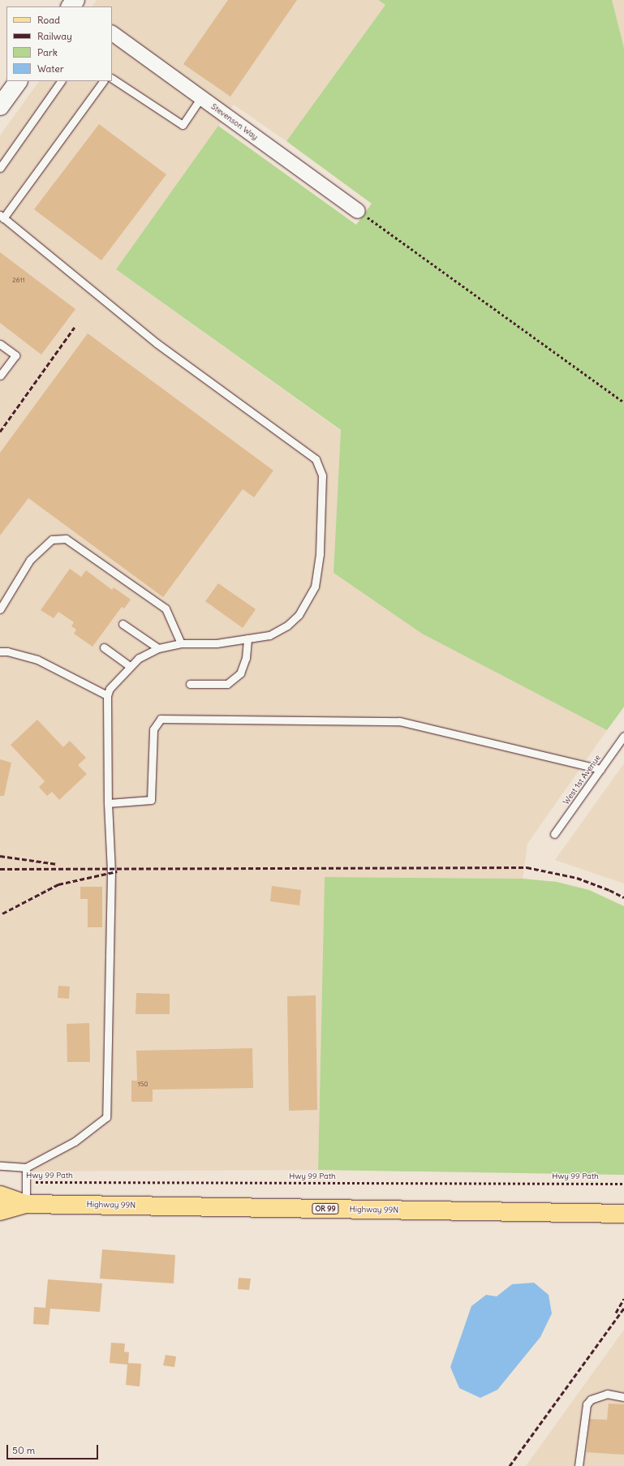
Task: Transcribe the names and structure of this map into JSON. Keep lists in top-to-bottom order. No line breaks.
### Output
{"streets":{"main road":["Highway 99N","OR 99"],"street":["Stevenson Way"],"lane":["West 1st Avenue"],"path":["Hwy 99 Path"]},"crossings":[["Highway 99N","OR 99"]],"house_numbers":["2611","150"],"legend":["Road","Railway","Park","Water"],"scale_bar":"50 m"}
